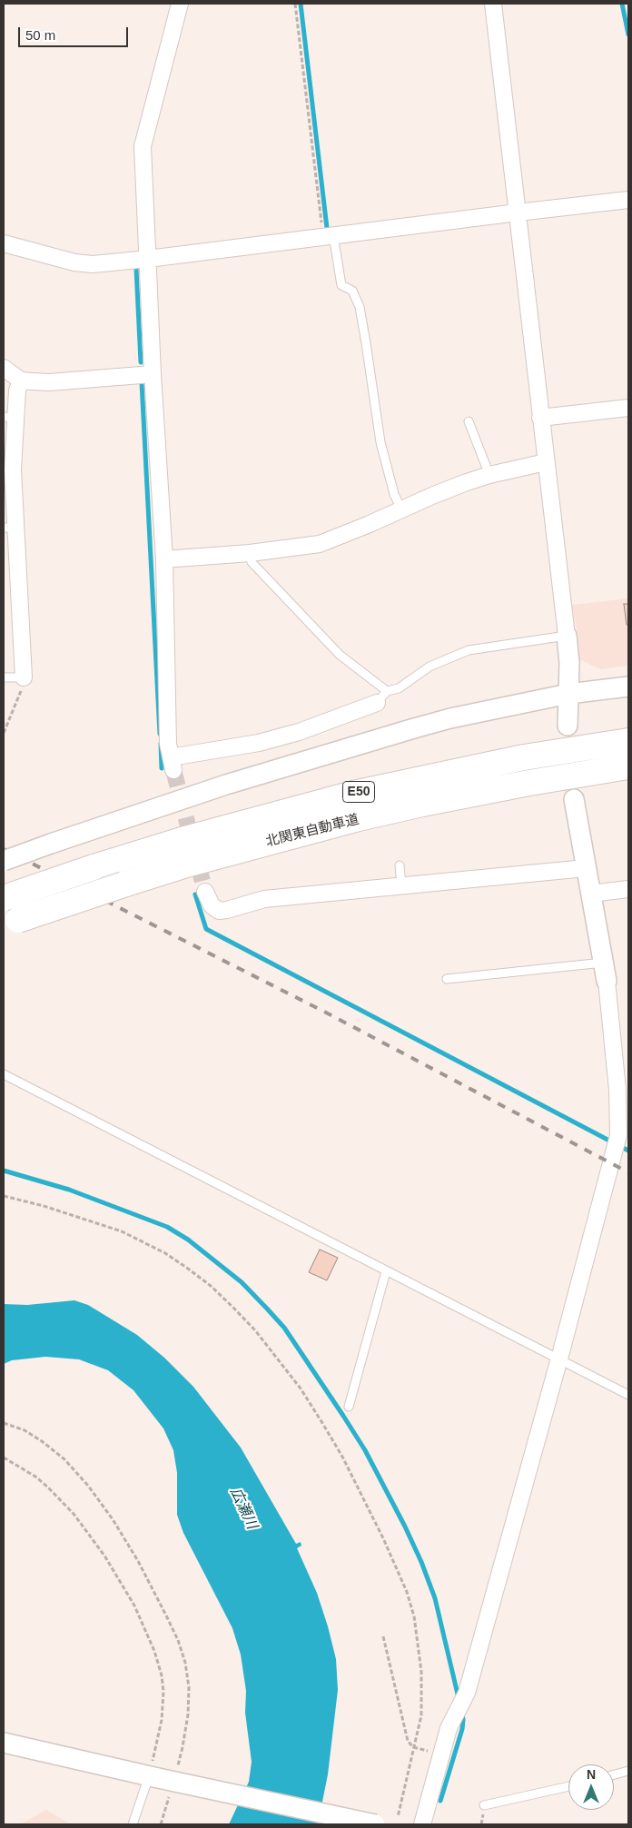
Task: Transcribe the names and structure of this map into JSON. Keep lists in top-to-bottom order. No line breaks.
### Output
{"streets":{"highway":["E50","北関東自動車道"]},"water":["広瀬川"],"scale_bar":"50 m","north":"top"}
